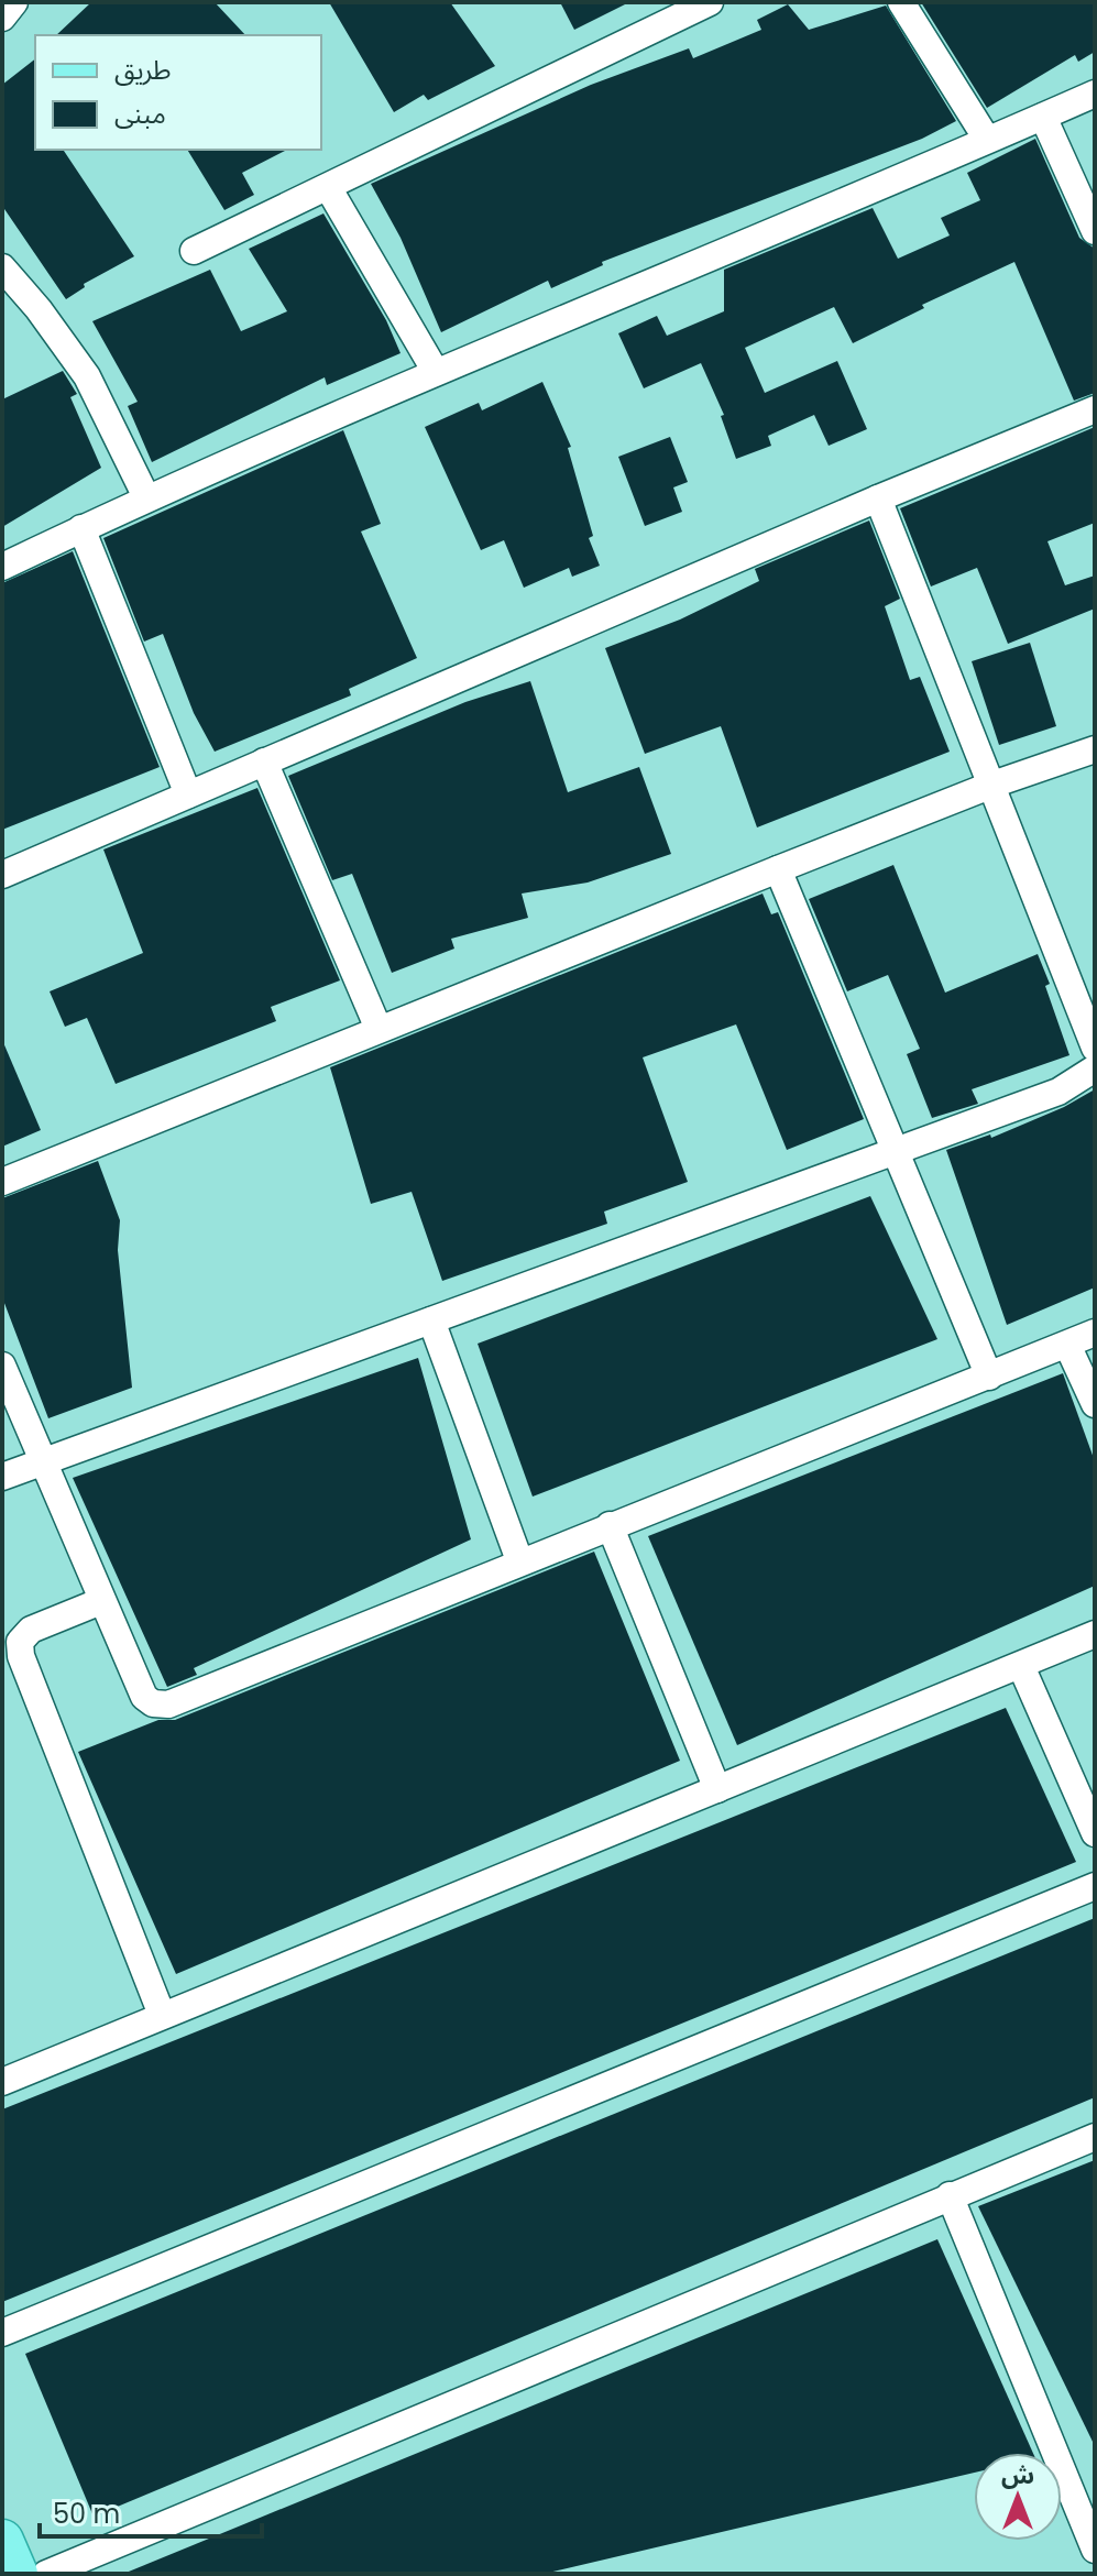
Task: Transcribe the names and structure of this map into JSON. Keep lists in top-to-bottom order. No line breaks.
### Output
{"legend":["طريق","مبنى"],"scale_bar":"50 m","north":"top"}
